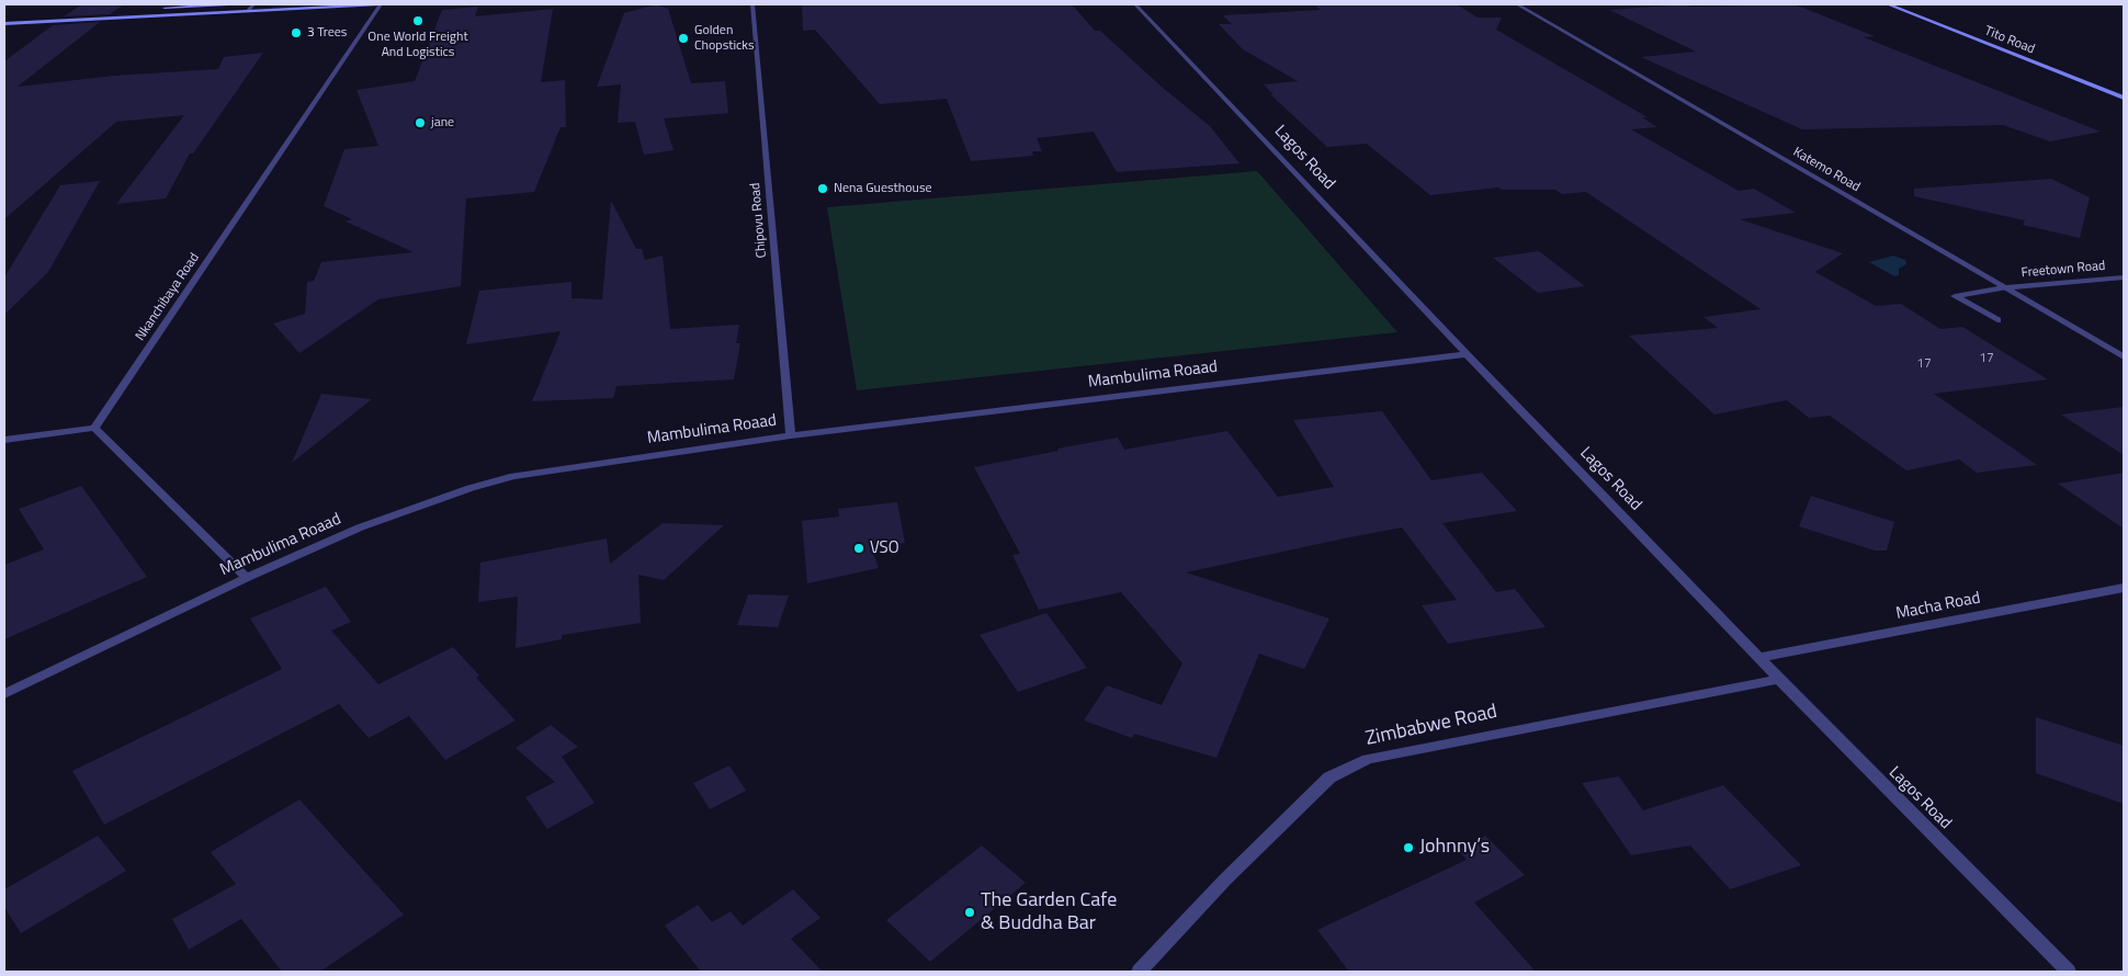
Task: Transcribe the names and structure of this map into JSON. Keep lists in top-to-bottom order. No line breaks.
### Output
{"streets":{"main road":["Tito Road"],"street":["Lagos Road","Katemo Road","Chipovu Road","Freetown Road","Nkanchibaya Road","Mambulima Roaad","Macha Road","Zimbabwe Road"]},"crossings":[["Lagos Road","Mambulima Roaad"],["Lagos Road","Macha Road"],["Lagos Road","Zimbabwe Road"],["Katemo Road","Freetown Road"],["Chipovu Road","Mambulima Roaad"]],"places":["One World Freight And Logistics","3 Trees","Golden Chopsticks","jane","Nena Guesthouse","VSO","Johnny’s","The Garden Cafe & Buddha Bar"],"house_numbers":["17","17"]}
